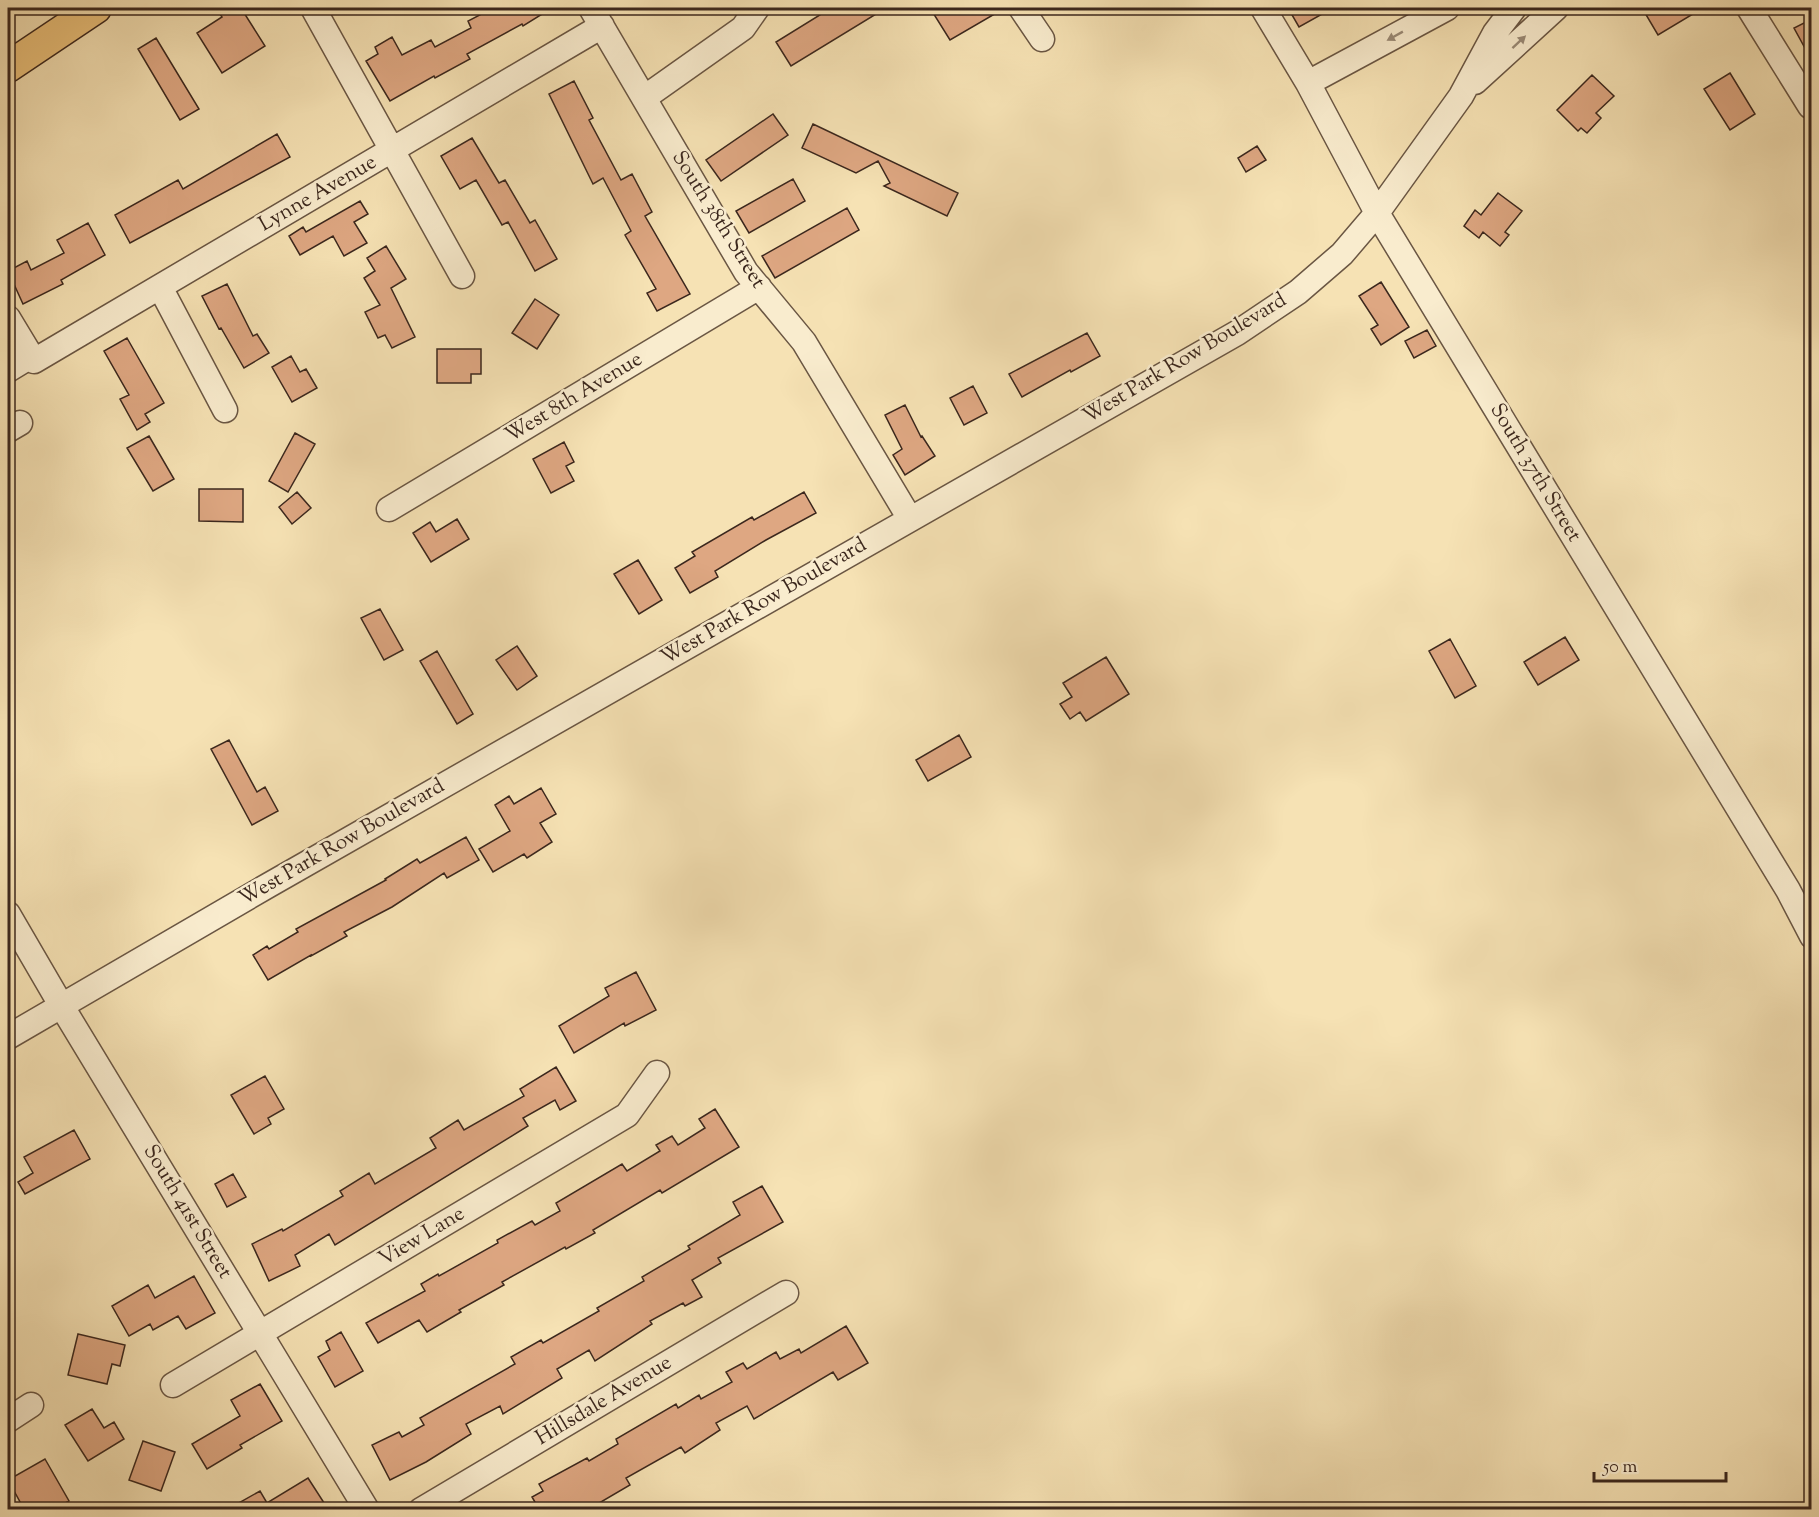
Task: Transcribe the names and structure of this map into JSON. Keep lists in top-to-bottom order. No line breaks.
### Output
{"streets":{"street":["Lynne Avenue","South 38th Street","West Park Row Boulevard","West 8th Avenue","South 37th Street","South 41st Street","View Lane","Hillsdale Avenue"]},"crossings":[["Lynne Avenue","South 38th Street"],["South 38th Street","West Park Row Boulevard"],["South 38th Street","West 8th Avenue"],["West Park Row Boulevard","South 37th Street"],["West Park Row Boulevard","South 41st Street"],["South 41st Street","View Lane"]],"scale_bar":"50 m"}
